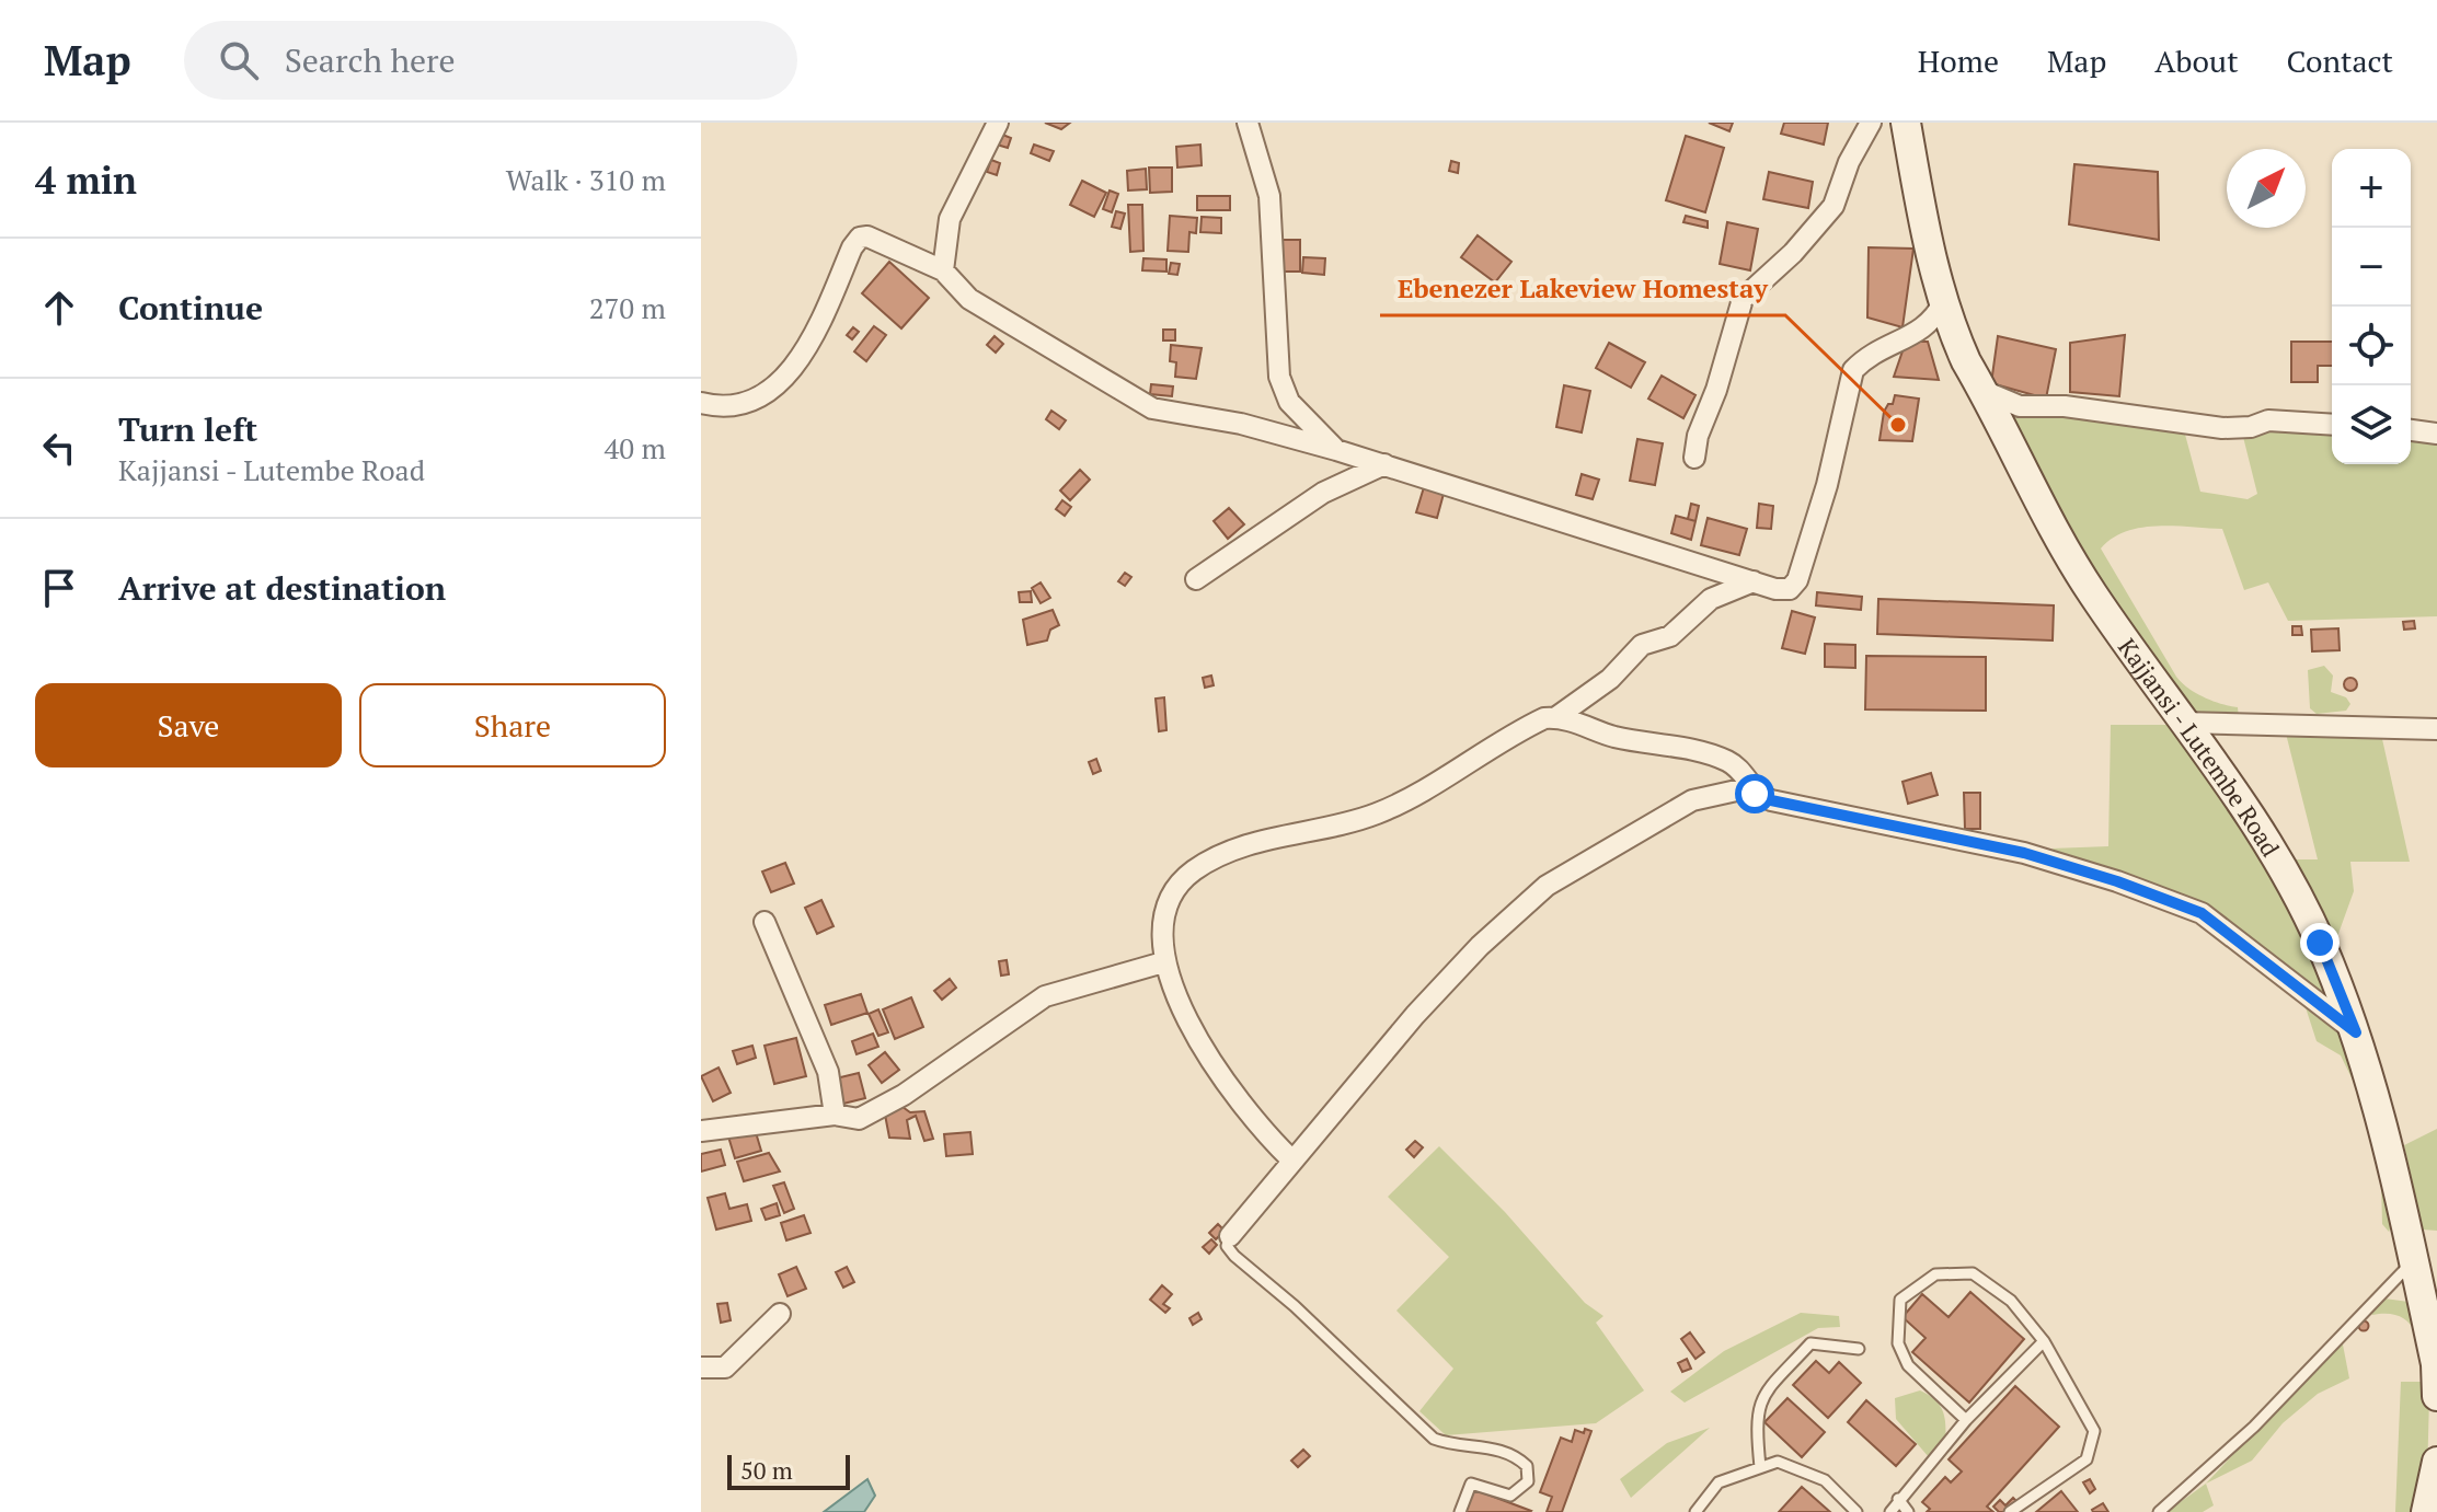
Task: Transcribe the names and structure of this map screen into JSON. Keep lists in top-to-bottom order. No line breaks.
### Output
{"streets":{"street":["Kajjansi - Lutembe Road"]},"places":["Ebenezer Lakeview Homestay"],"scale_bar":"50 m","north":"top right","page":{"header":"Map","search":"Search here","nav":["Home","Map","About","Contact"],"heading":["4 min","Walk · 310 m"],"map_buttons":["+","−"],"list":[["Continue","270 m"],["Turn left","Kajjansi - Lutembe Road","40 m"],"Arrive at destination"],"buttons":["Save","Share"],"scale":"50 m"}}
